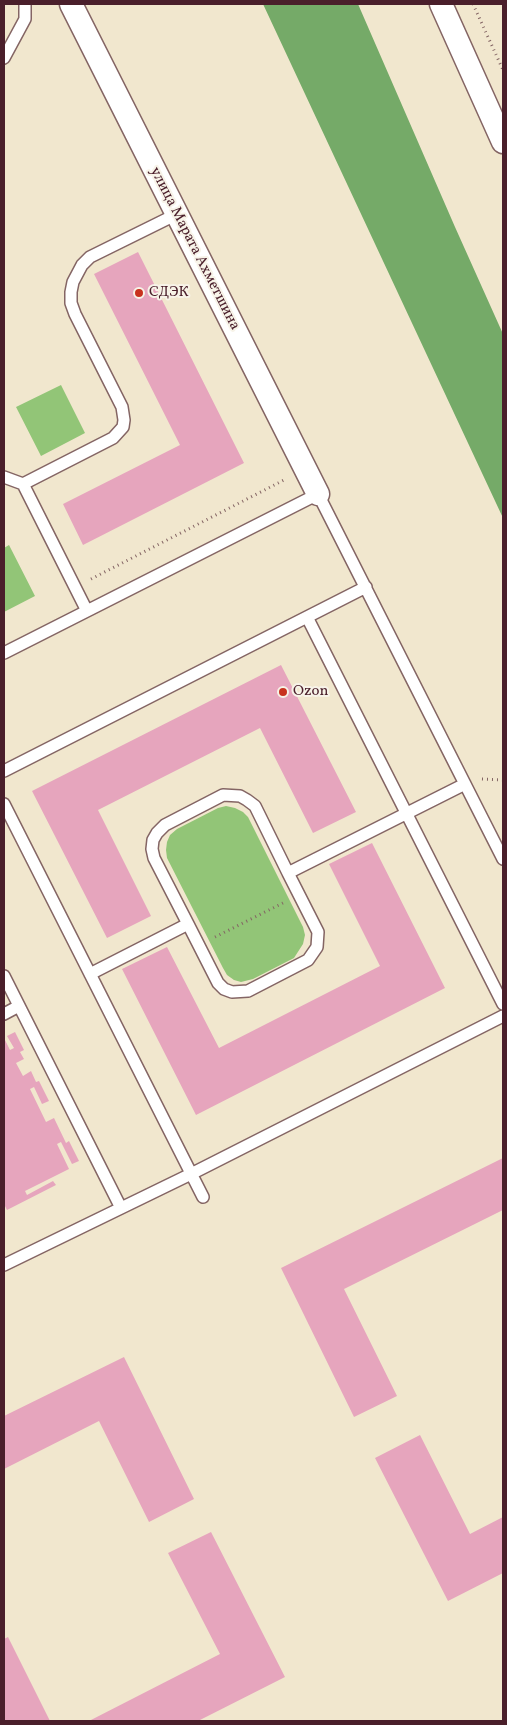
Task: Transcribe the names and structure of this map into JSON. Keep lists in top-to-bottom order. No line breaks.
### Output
{"streets":{"street":["улица Марата Ахметшина"]},"places":["СДЭК","Ozon"]}
